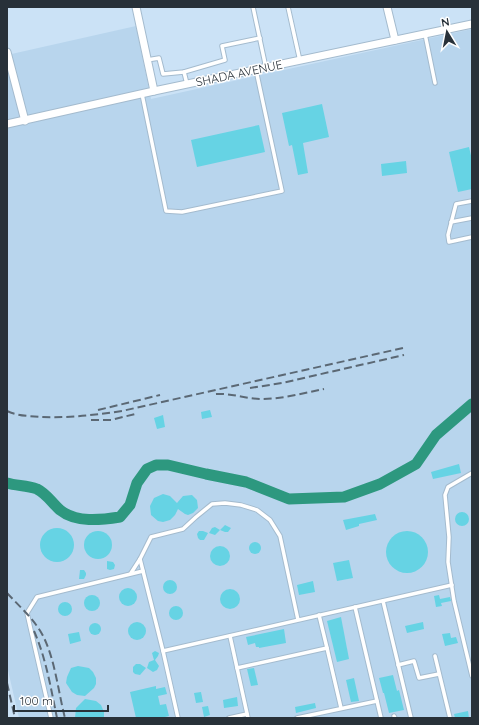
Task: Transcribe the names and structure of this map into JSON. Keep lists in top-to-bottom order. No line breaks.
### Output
{"streets":{"street":["SHADA AVENUE"]},"scale_bar":"100 m","north":"top"}
